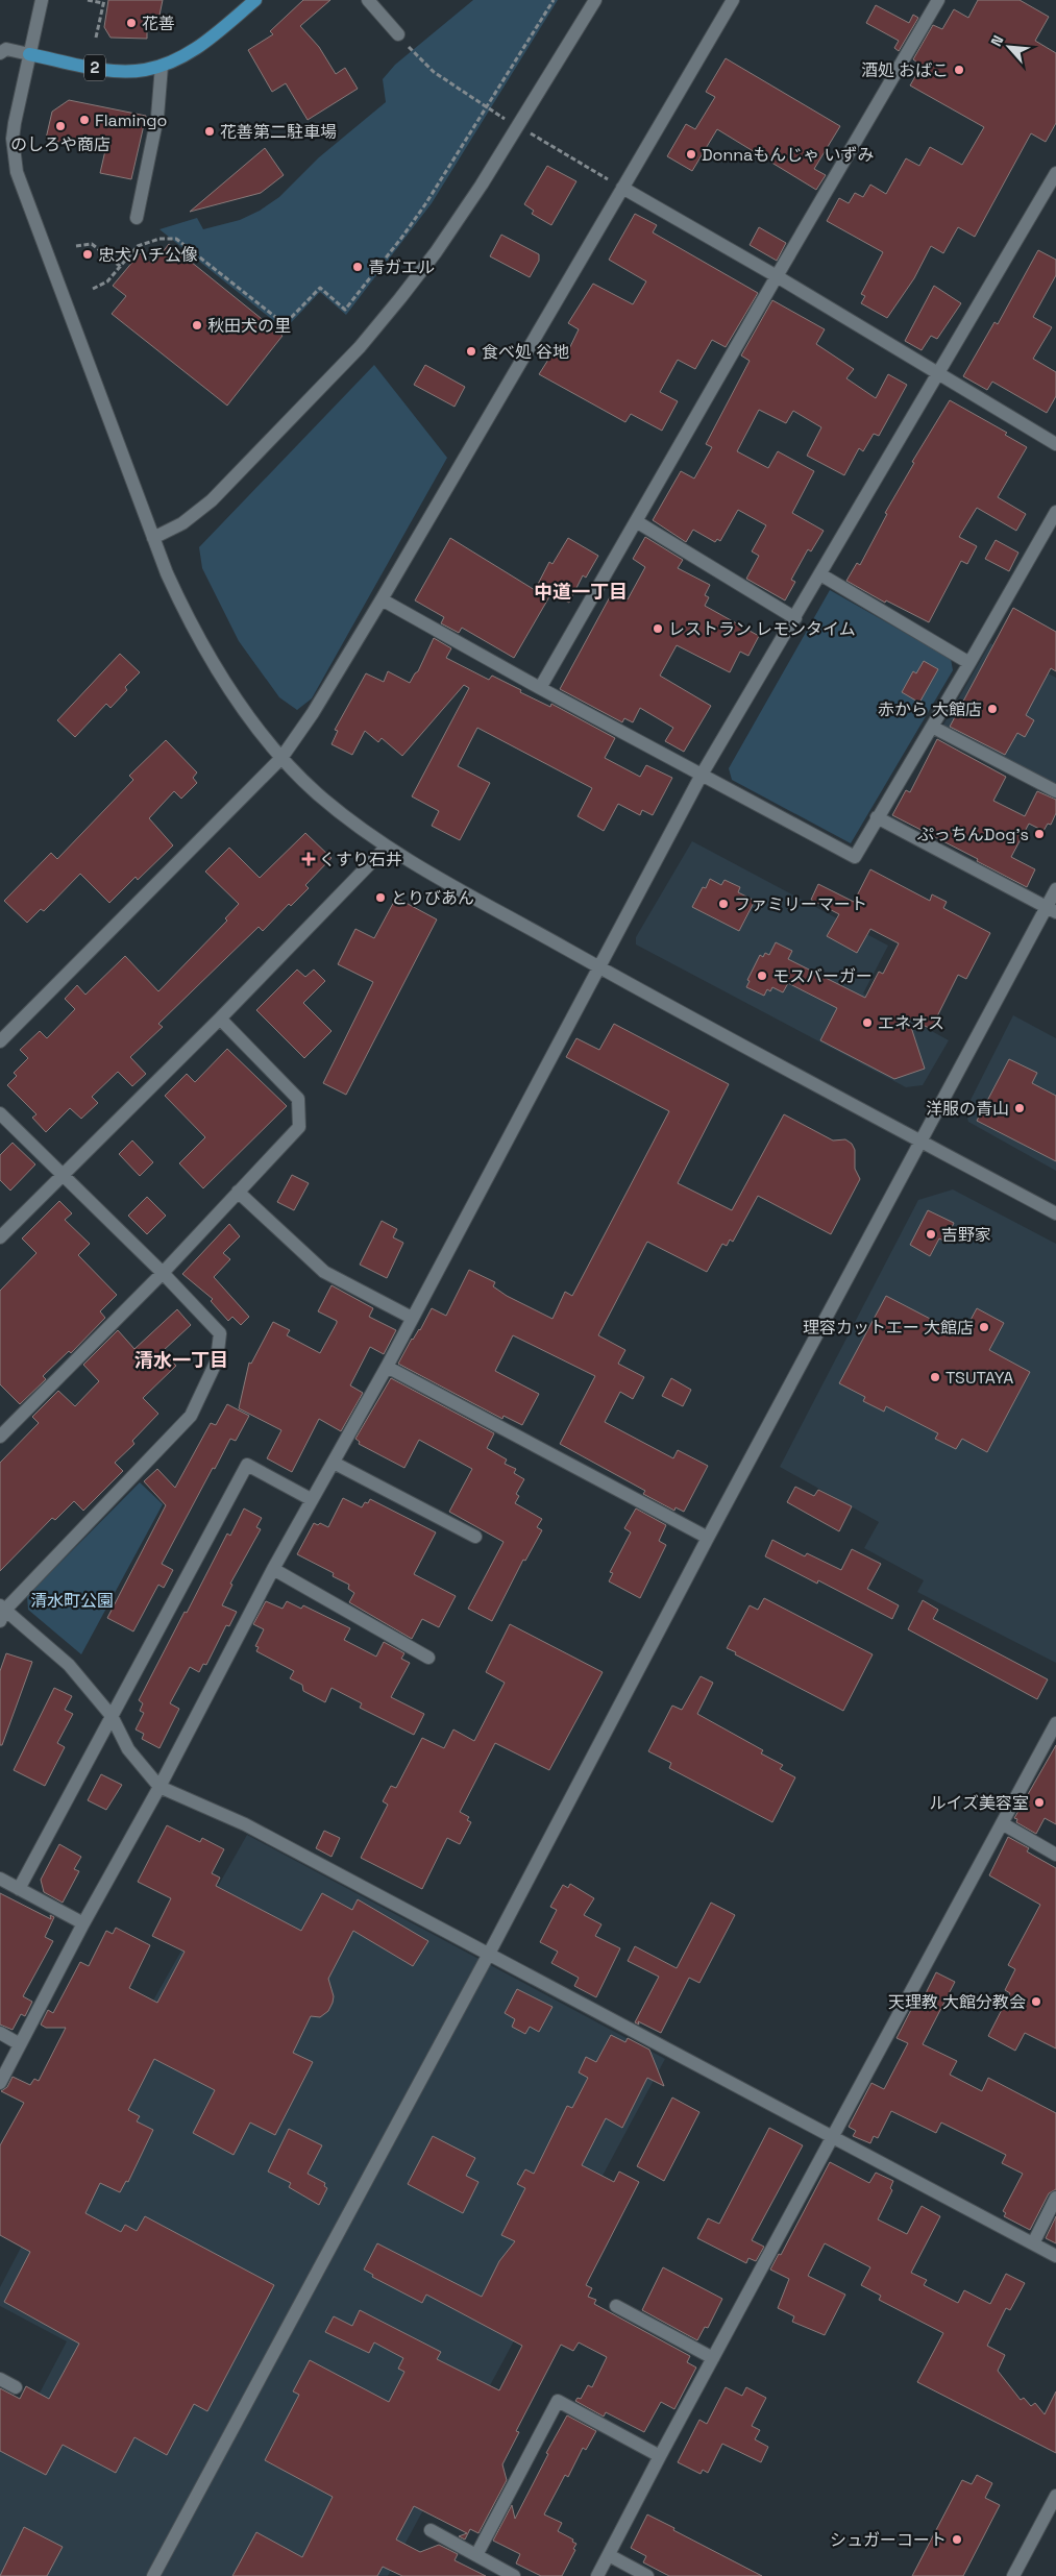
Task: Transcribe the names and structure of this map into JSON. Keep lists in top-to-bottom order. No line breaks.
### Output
{"streets":{"main road":["2"]},"districts":["中道一丁目","清水一丁目"],"parks":["清水町公園"],"places":{"other":["花善","酒処 おばこ","Flamingo","のしろや商店","花善第二駐車場","Donnaもんじゃ いずみ","忠犬ハチ公像","青ガエル","秋田犬の里","食べ処 谷地","レストラン レモンタイム","赤から 大館店","ぷっちんDog's","とりびあん","ファミリーマート","モスバーガー","エネオス","洋服の青山","吉野家","理容カットエー 大館店","TSUTAYA","ルイズ美容室","天理教 大館分教会","シュガーコート"],"health":["くすり石井"]},"north":"top left"}
